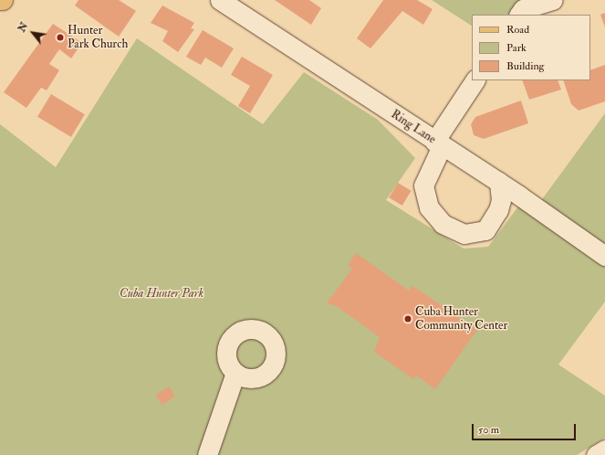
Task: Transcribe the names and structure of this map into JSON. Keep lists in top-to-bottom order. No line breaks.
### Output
{"streets":{"street":["Ring Lane"]},"parks":["Cuba Hunter Park"],"places":["Hunter Park Church","Cuba Hunter Community Center"],"legend":["Road","Park","Building"],"scale_bar":"50 m","north":"top left"}
